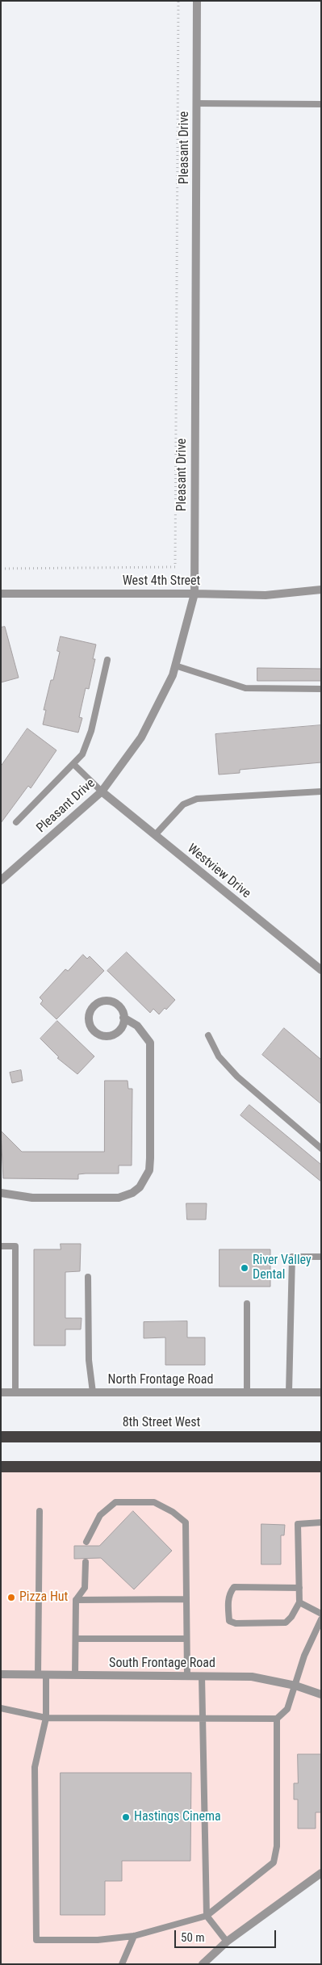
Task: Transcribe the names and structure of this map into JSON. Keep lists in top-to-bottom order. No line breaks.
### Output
{"streets":{"highway":["8th Street West"],"street":["Pleasant Drive","West 4th Street","Westview Drive","North Frontage Road","South Frontage Road"]},"crossings":[["Pleasant Drive","West 4th Street"],["Pleasant Drive","Westview Drive"]],"places":["River Valley Dental","Pizza Hut","Hastings Cinema"],"scale_bar":"50 m"}
